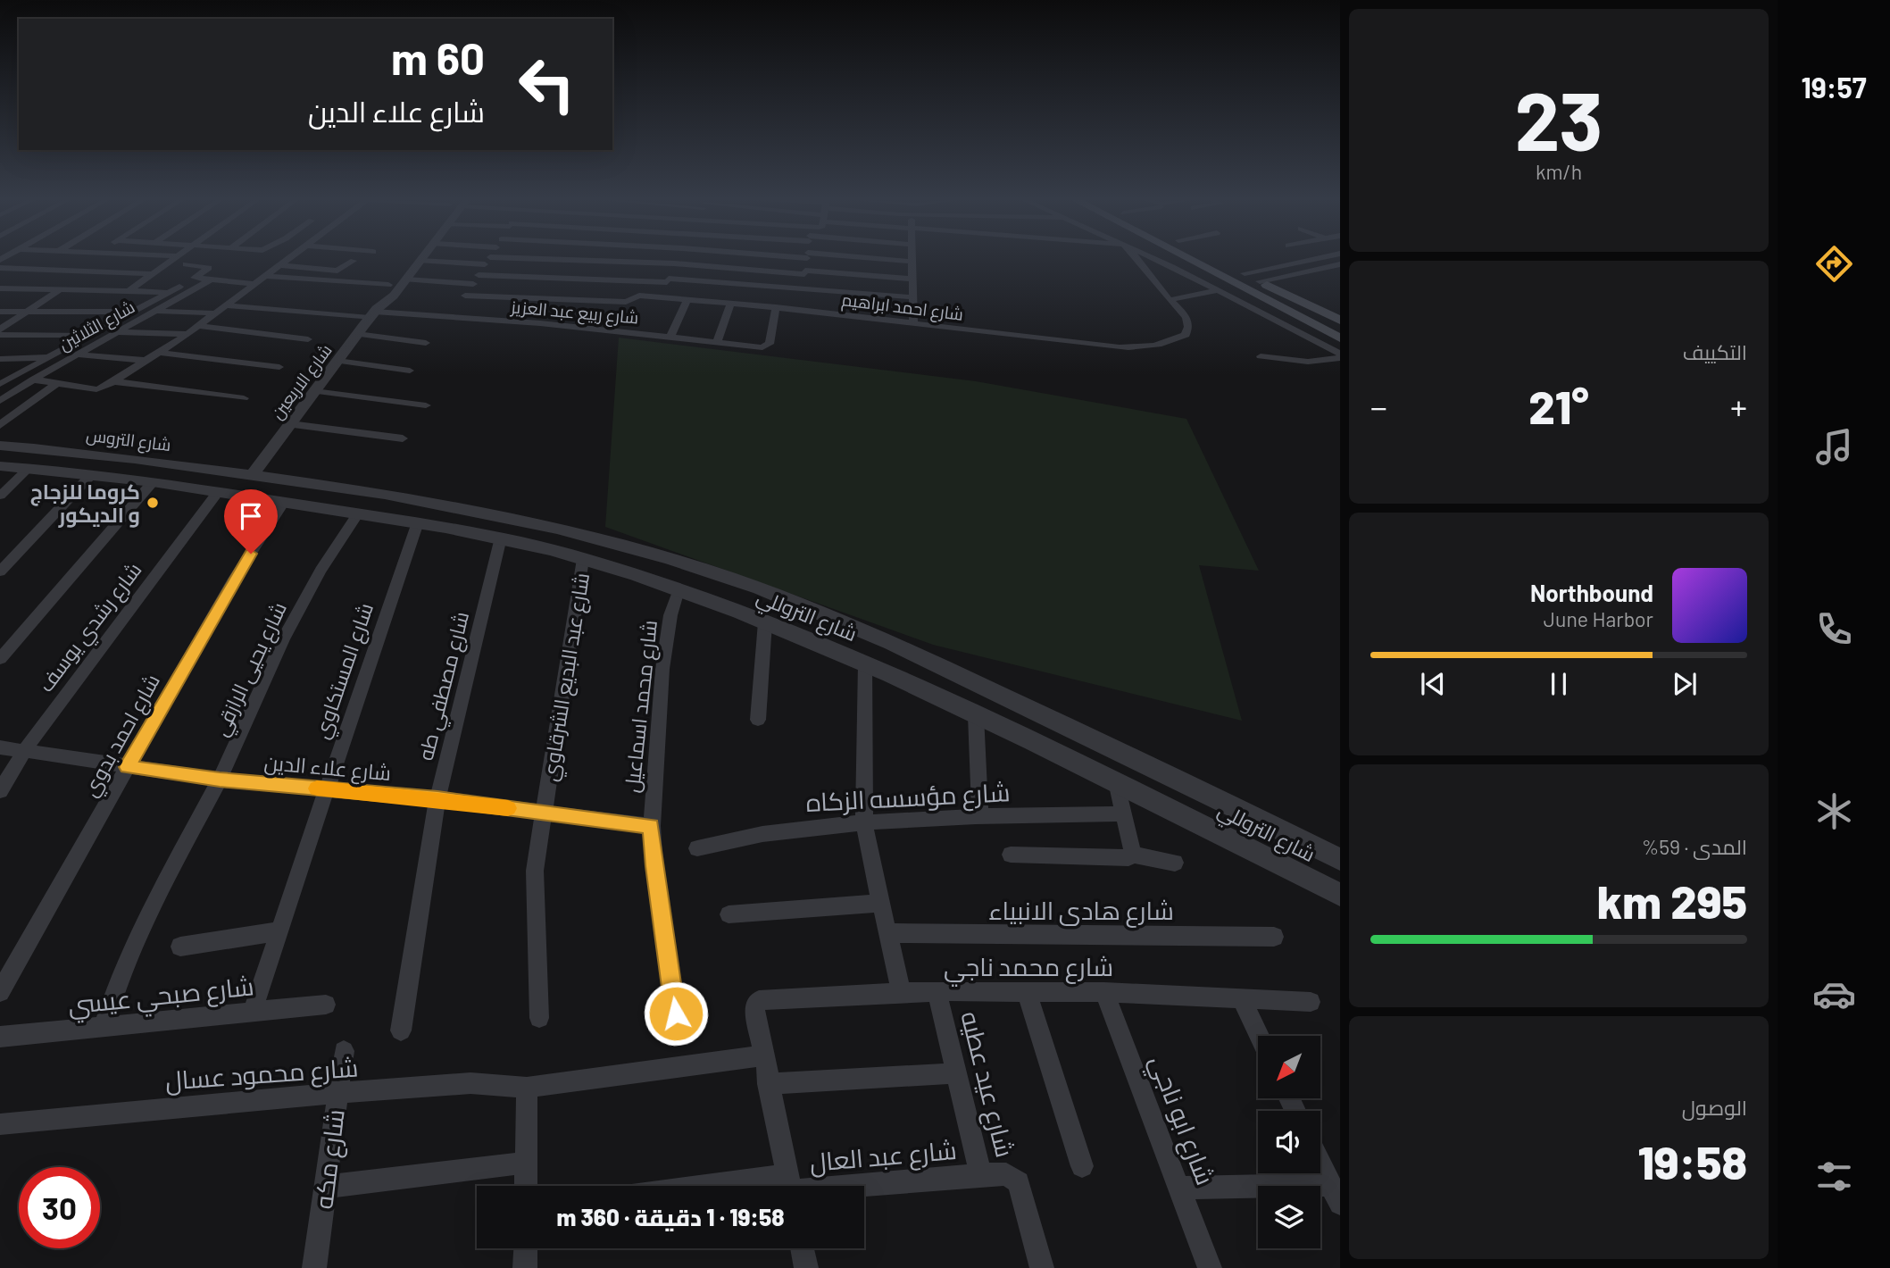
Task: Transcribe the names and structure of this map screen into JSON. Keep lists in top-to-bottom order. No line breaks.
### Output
{"streets":{"street":["شارع احمد ابراهيم","شارع ربيع عبد العزيز","شارع الثلاثين","شارع الاربعين","شارع التروس","شارع التروللي","شارع رشدي يوسف","شارع يحيى الرازقي","شارع المستكاوي","شارع عبد البديع الشرقاوي","شارع مصطفي طه","شارع محمد اسماعيل","شارع احمد بدوي","شارع علاء الدين","شارع مؤسسه الزكاه","شارع هادى الانبياء","شارع محمد ناجي","شارع صبحي عيسي","شارع محمود عسال","شارع عيد عطيه","شارع ابو ناجي","شارع عبد العال","شارع مكه"]},"crossings":[["شارع احمد ابراهيم","شارع ربيع عبد العزيز"],["شارع ربيع عبد العزيز","شارع الاربعين"],["شارع الاربعين","شارع التروس"],["شارع الاربعين","شارع التروللي"],["شارع التروس","شارع التروللي"],["شارع التروس","شارع رشدي يوسف"],["شارع التروللي","شارع رشدي يوسف"],["شارع التروللي","شارع يحيى الرازقي"],["شارع التروللي","شارع المستكاوي"],["شارع التروللي","شارع عبد البديع الشرقاوي"],["شارع التروللي","شارع مصطفي طه"],["شارع التروللي","شارع محمد اسماعيل"],["شارع التروللي","شارع احمد بدوي"],["شارع رشدي يوسف","شارع علاء الدين"],["شارع يحيى الرازقي","شارع علاء الدين"],["شارع يحيى الرازقي","شارع صبحي عيسي"],["شارع المستكاوي","شارع علاء الدين"],["شارع المستكاوي","شارع صبحي عيسي"],["شارع عبد البديع الشرقاوي","شارع علاء الدين"],["شارع مصطفي طه","شارع علاء الدين"],["شارع محمد اسماعيل","شارع علاء الدين"],["شارع احمد بدوي","شارع علاء الدين"],["شارع محمد ناجي","شارع محمود عسال"],["شارع محمد ناجي","شارع عيد عطيه"],["شارع محمد ناجي","شارع ابو ناجي"],["شارع محمود عسال","شارع مكه"],["شارع عيد عطيه","شارع عبد العال"]],"places":["كروما للزجاج و الديكور"],"north":"bottom left","page":{"tabs":"19:57","tile":[["23","km/h"],"التكييف",["المدى · 59%","295 km"],["الوصول","19:58"]],"turn":["60 m","شارع علاء الدين"],"heat":["−","21°","+"],"song":["Northbound","June Harbor"],"limit":"30","trip":"19:58 · 1 دقيقة · 360 m"}}
